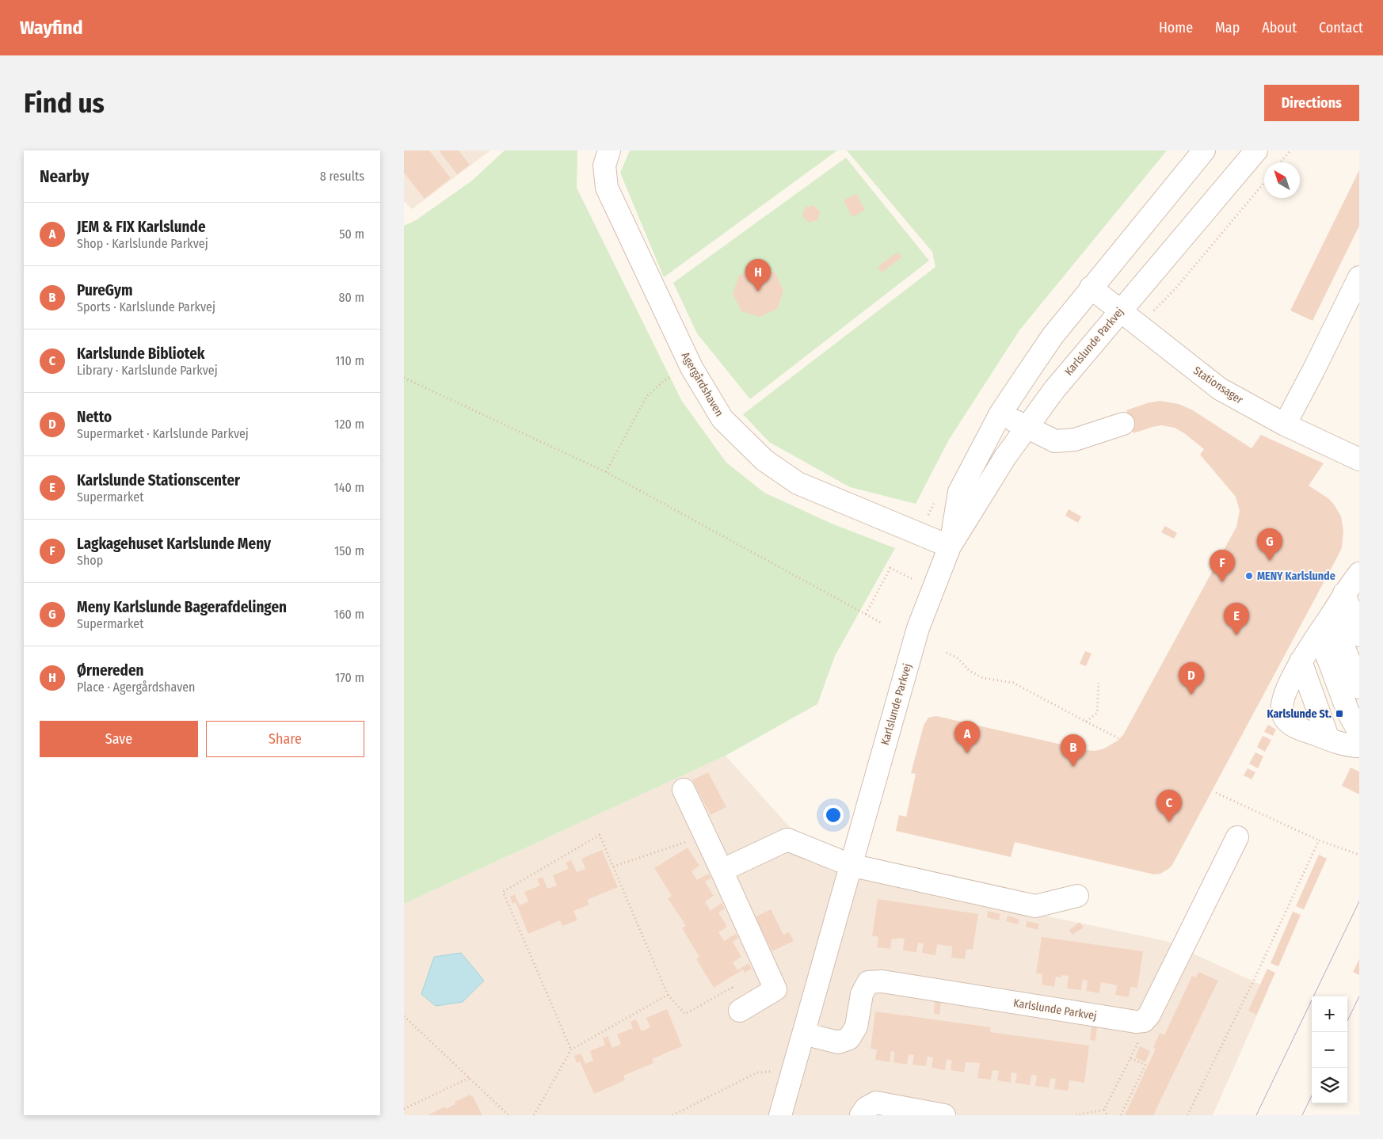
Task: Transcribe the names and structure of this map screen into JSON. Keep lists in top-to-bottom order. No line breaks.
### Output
{"streets":{"street":["Karlslunde Parkvej","Agergårdshaven","Stationsager"]},"crossings":[["Karlslunde Parkvej","Agergårdshaven"],["Karlslunde Parkvej","Stationsager"]],"places":{"other":["MENY Karlslunde"],"transit":["Karlslunde St."]},"north":"top left","page":{"header":"Wayfind","nav":["Home","Map","About","Contact"],"buttons":["Directions",["Save","Share"]],"title":"Find us","heading":["Nearby","8 results"],"list":[{"mark":"A","name":"JEM & FIX Karlslunde","note":"Shop · Karlslunde Parkvej","value":"50 m"},{"mark":"B","name":"PureGym","note":"Sports · Karlslunde Parkvej","value":"80 m"},{"mark":"C","name":"Karlslunde Bibliotek","note":"Library · Karlslunde Parkvej","value":"110 m"},{"mark":"D","name":"Netto","note":"Supermarket · Karlslunde Parkvej","value":"120 m"},{"mark":"E","name":"Karlslunde Stationscenter","note":"Supermarket","value":"140 m"},{"mark":"F","name":"Lagkagehuset Karlslunde Meny","note":"Shop","value":"150 m"},{"mark":"G","name":"Meny Karlslunde Bagerafdelingen","note":"Supermarket","value":"160 m"},{"mark":"H","name":"Ørnereden","note":"Place · Agergårdshaven","value":"170 m"}],"pins":["H","G","F","E","D","A","B","C"],"map_buttons":["+","−"]}}
